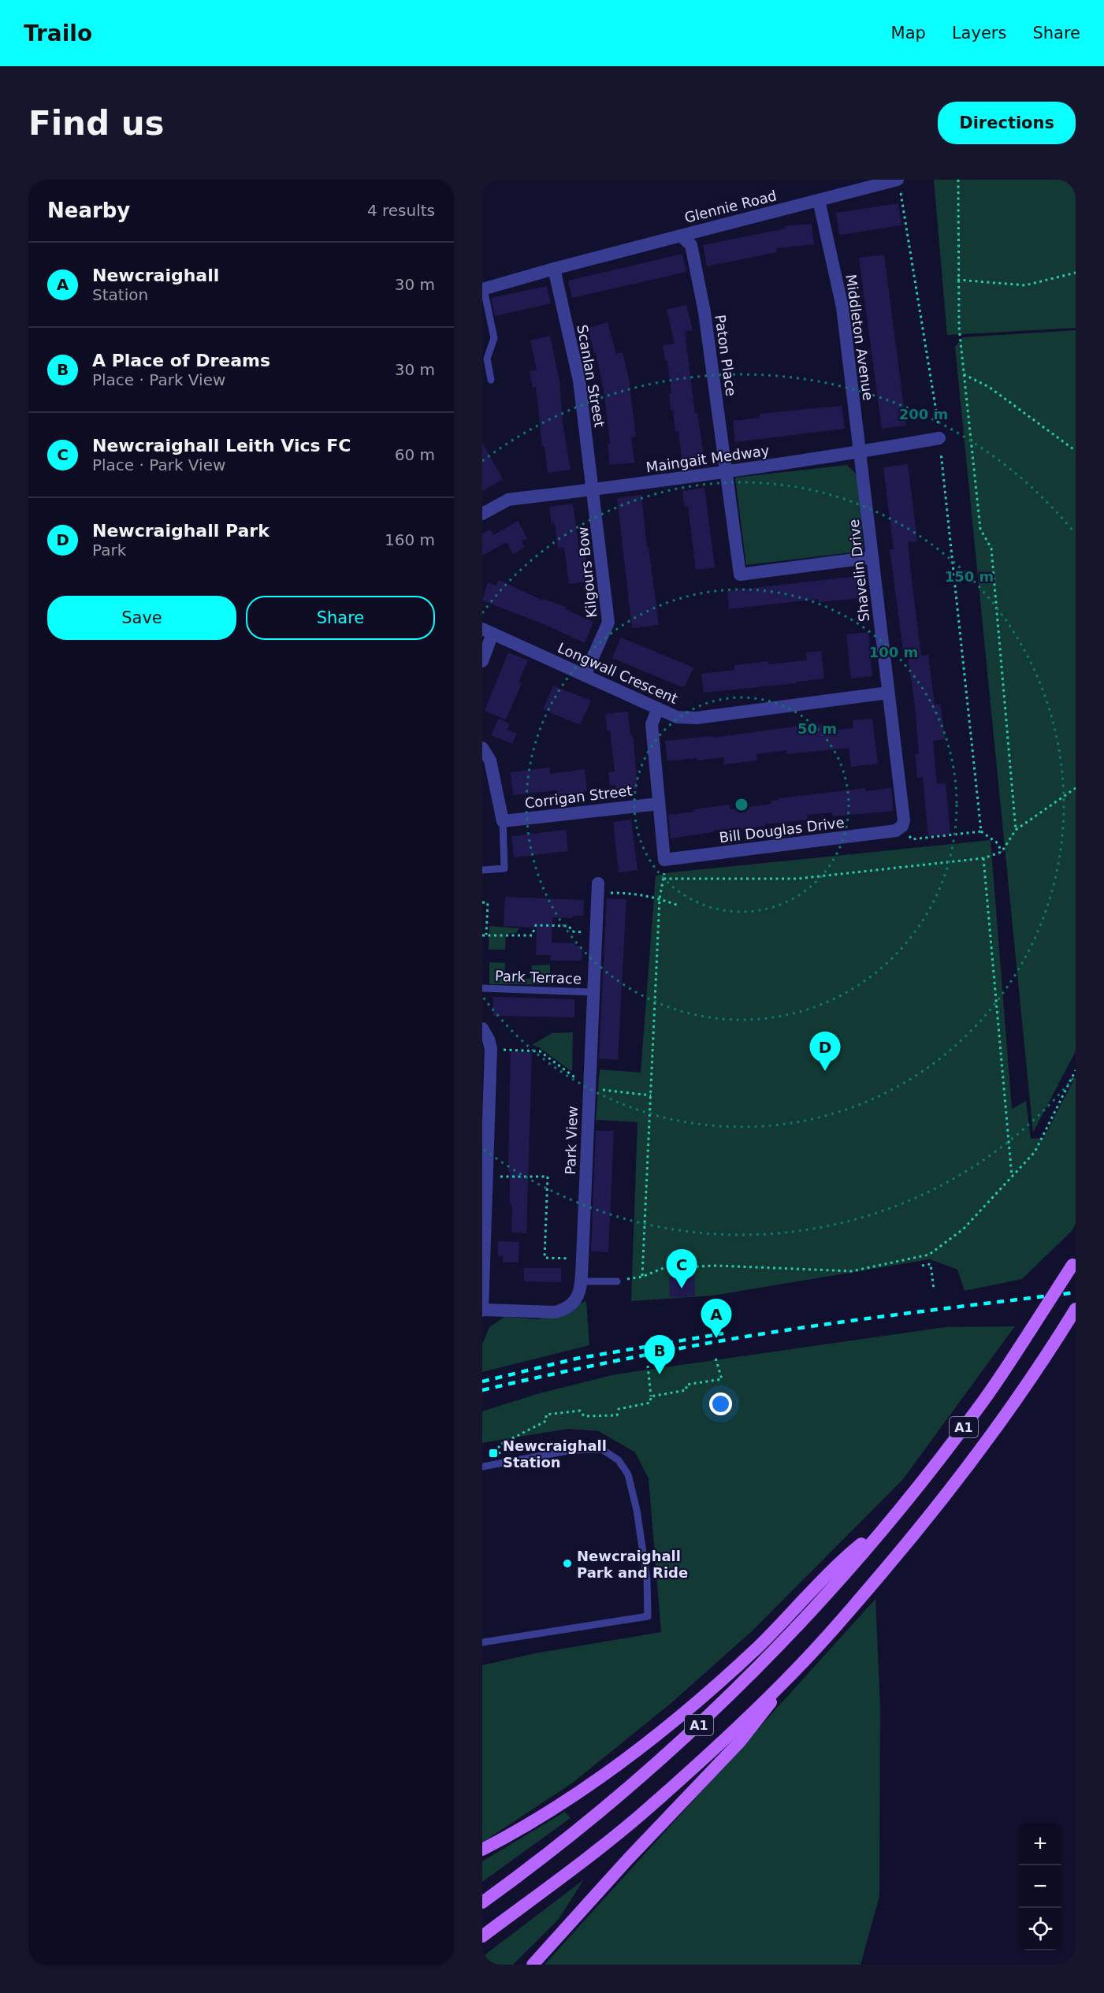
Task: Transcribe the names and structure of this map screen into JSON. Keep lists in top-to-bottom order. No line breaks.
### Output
{"streets":{"main road":["A1"],"street":["Glennie Road","Middleton Avenue","Paton Place","Scanlan Street","Maingait Medway","Shavelin Drive","Kilgours Bow","Longwall Crescent","Corrigan Street","Bill Douglas Drive","Park View"],"lane":["Park Terrace"]},"crossings":[["Glennie Road","Middleton Avenue"],["Glennie Road","Paton Place"],["Glennie Road","Scanlan Street"],["Middleton Avenue","Maingait Medway"],["Middleton Avenue","Shavelin Drive"],["Paton Place","Maingait Medway"],["Paton Place","Shavelin Drive"],["Scanlan Street","Maingait Medway"],["Scanlan Street","Kilgours Bow"],["Maingait Medway","Shavelin Drive"],["Maingait Medway","Kilgours Bow"],["Shavelin Drive","Longwall Crescent"],["Shavelin Drive","Bill Douglas Drive"],["Kilgours Bow","Longwall Crescent"],["Park Terrace","Park View"]],"places":{"transit":["Newcraighall Station"],"other":["Newcraighall Park and Ride"]},"page":{"header":"Trailo","nav":["Map","Layers","Share"],"buttons":["Directions",["Save","Share"]],"title":"Find us","heading":["Nearby","4 results"],"list":[{"mark":"A","name":"Newcraighall","note":"Station","value":"30 m"},{"mark":"B","name":"A Place of Dreams","note":"Place · Park View","value":"30 m"},{"mark":"C","name":"Newcraighall Leith Vics FC","note":"Place · Park View","value":"60 m"},{"mark":"D","name":"Newcraighall Park","note":"Park","value":"160 m"}],"pins":["D","C","A","B"],"map_buttons":["+","−"]},"rings":["200 m","150 m","100 m","50 m"]}
